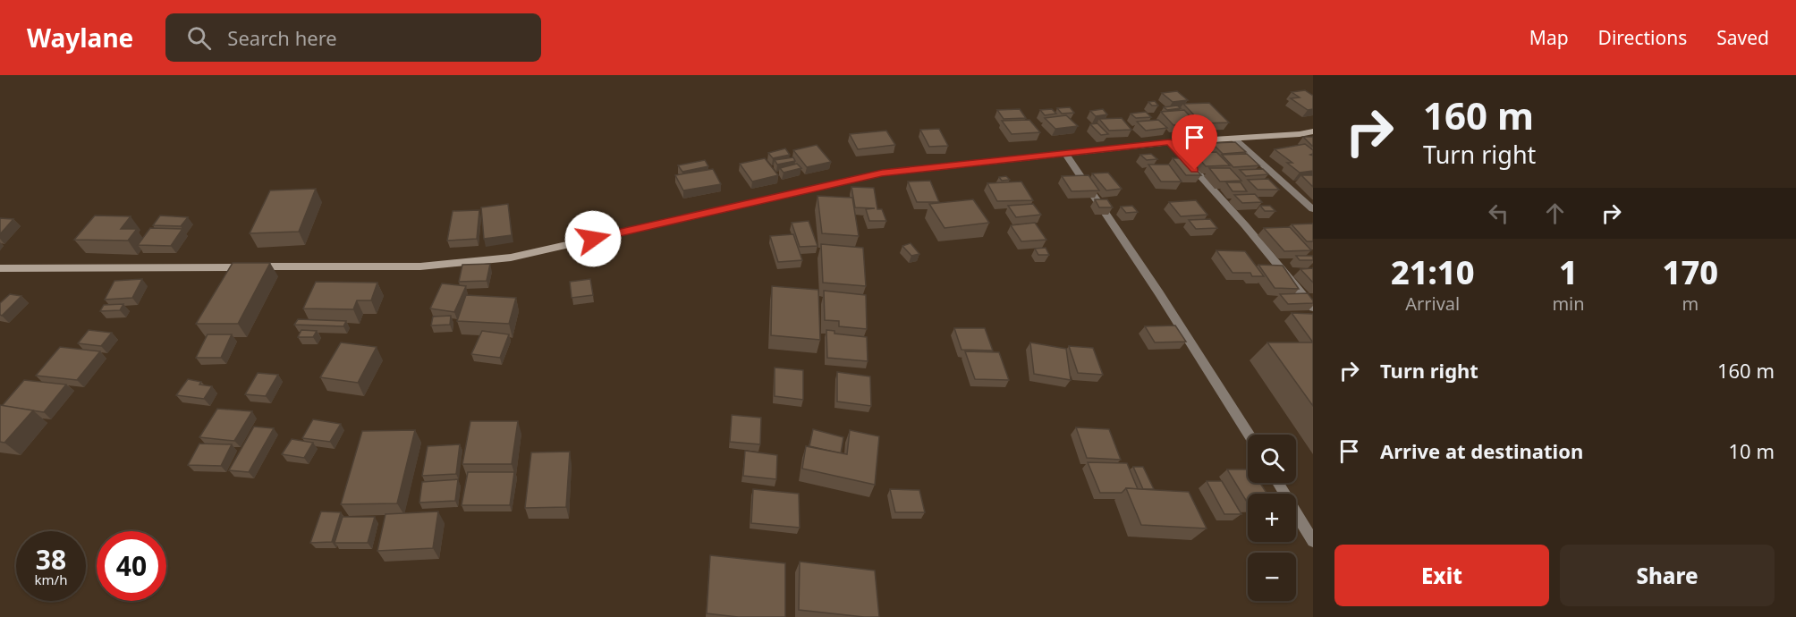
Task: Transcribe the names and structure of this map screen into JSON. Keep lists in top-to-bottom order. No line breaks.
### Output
{"page":{"header":"Waylane","search":"Search here","nav":["Map","Directions","Saved"],"turn":["160 m","Turn right"],"eta":["21:10","Arrival","1","min","170","m"],"list":[{"name":"Turn right","value":"160 m"},{"name":"Arrive at destination","value":"10 m"}],"map_buttons":["+","−"],"speed":"38 km/h","limit":"40","buttons":["Exit","Share"]}}
